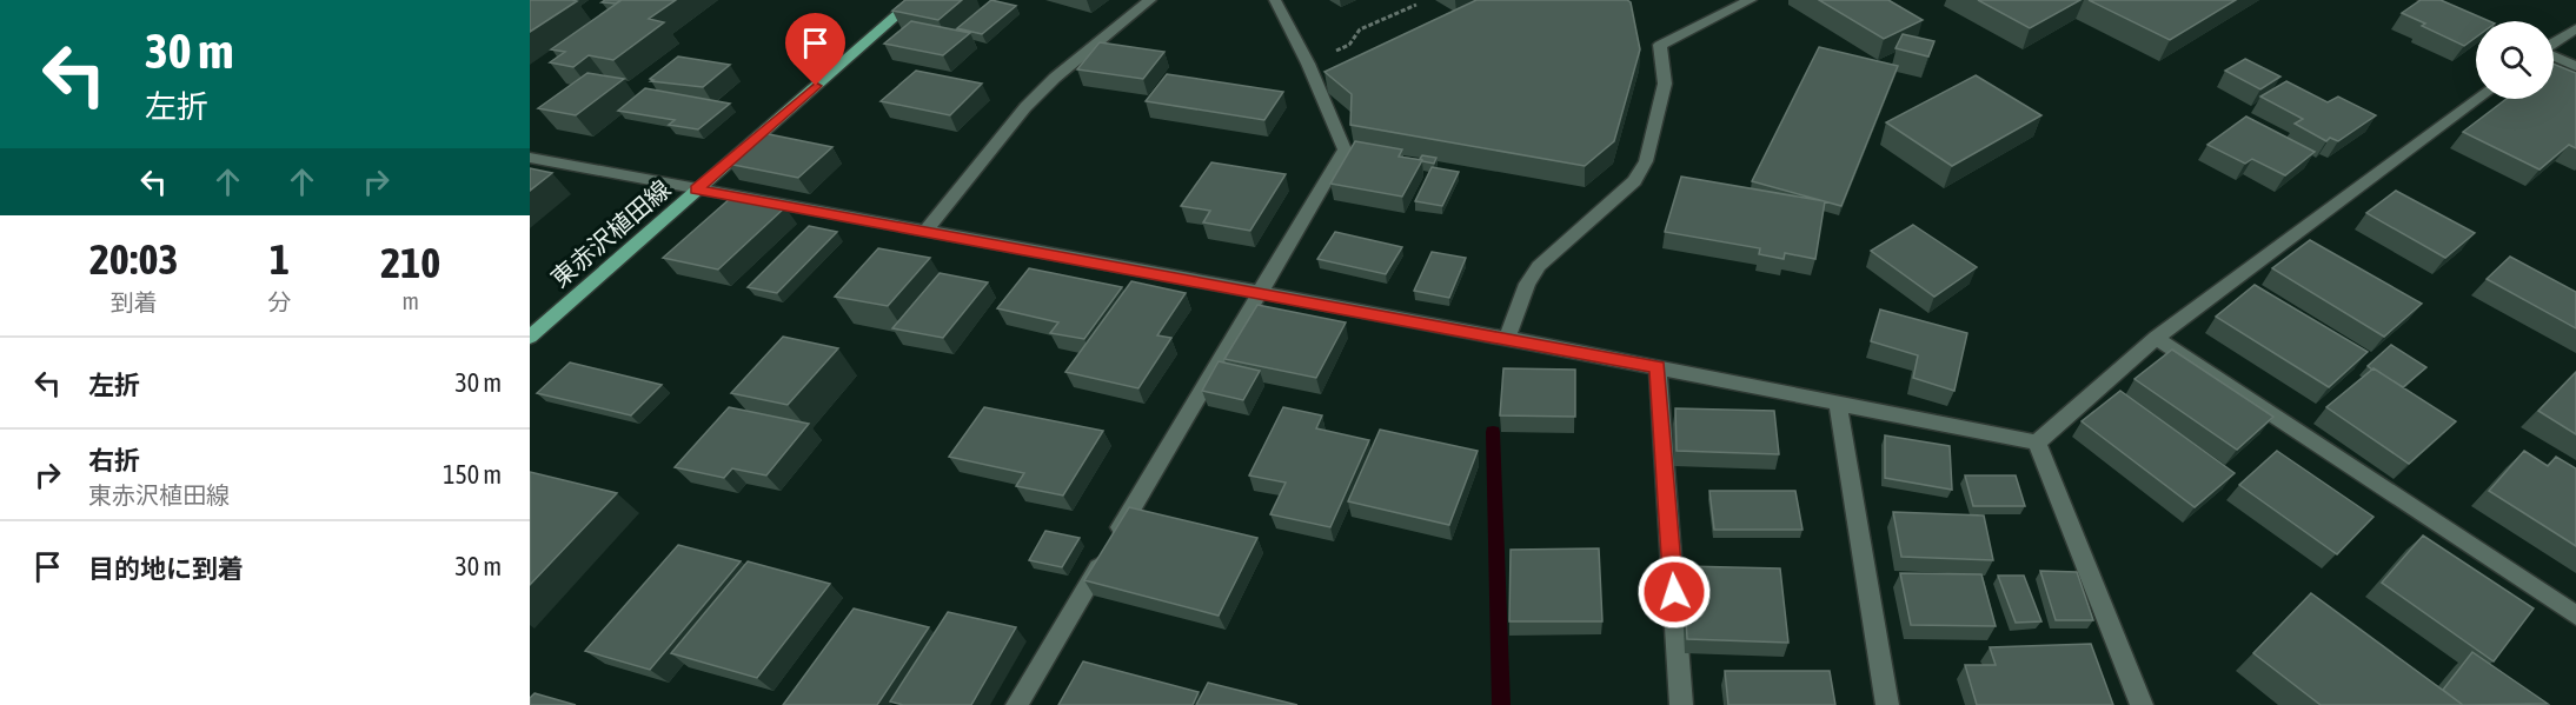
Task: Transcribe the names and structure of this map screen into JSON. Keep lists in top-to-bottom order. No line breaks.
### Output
{"streets":{"main road":["東赤沢植田線"]},"page":{"turn":["30 m","左折"],"eta":["20:03","到着","1","分","210","m"],"list":[{"name":"左折","value":"30 m"},{"name":"右折","note":"東赤沢植田線","value":"150 m"},{"name":"目的地に到着","value":"30 m"}]}}
